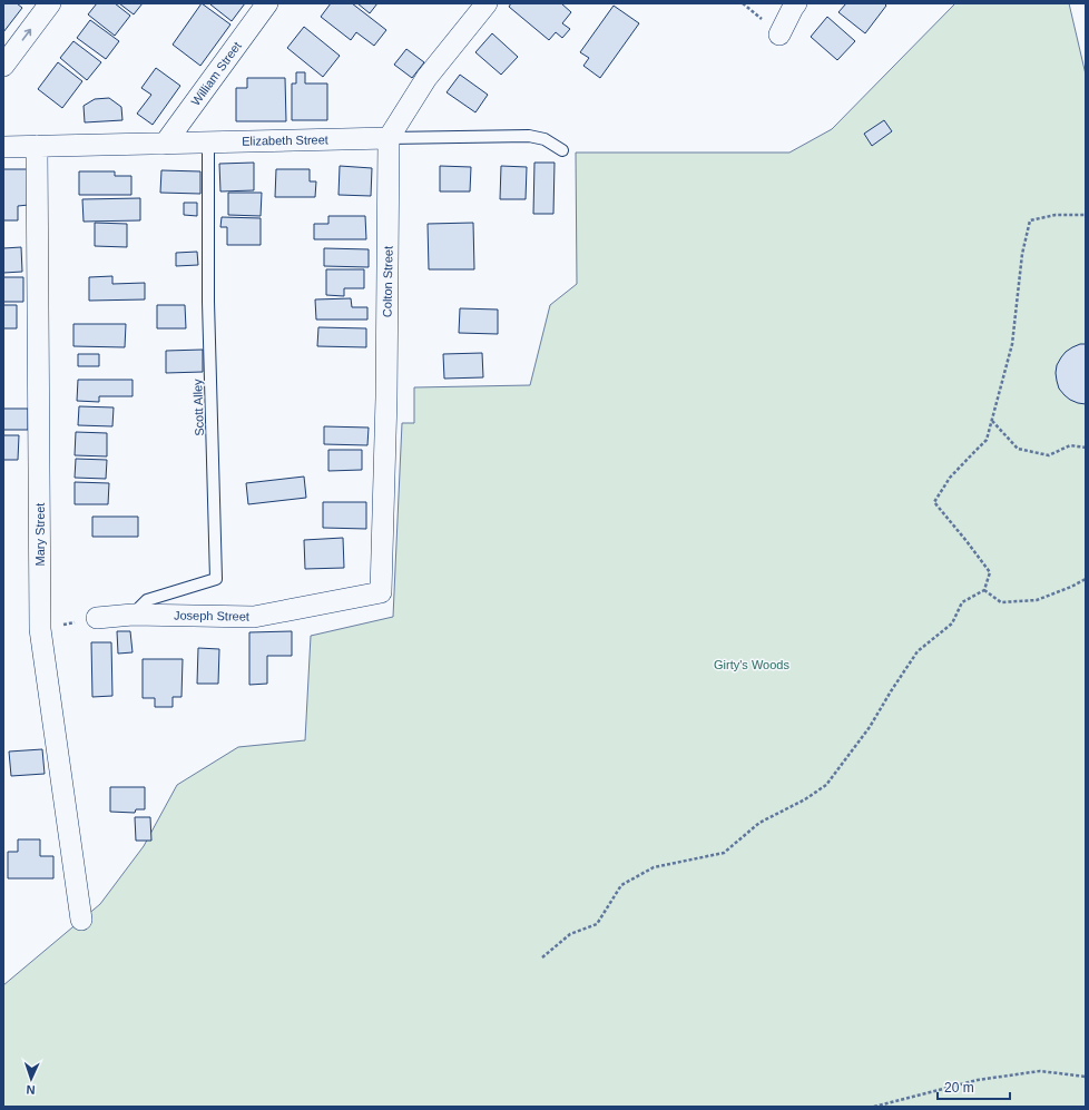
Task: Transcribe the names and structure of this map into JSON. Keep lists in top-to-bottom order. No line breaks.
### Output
{"streets":{"street":["William Street","Elizabeth Street","Colton Street","Mary Street","Joseph Street"],"lane":["Scott Alley"]},"crossings":[["William Street","Elizabeth Street"],["Elizabeth Street","Colton Street"],["Elizabeth Street","Scott Alley"],["Elizabeth Street","Mary Street"],["Colton Street","Joseph Street"],["Scott Alley","Joseph Street"]],"parks":["Girty's Woods"],"scale_bar":"20 m","north":"bottom"}
